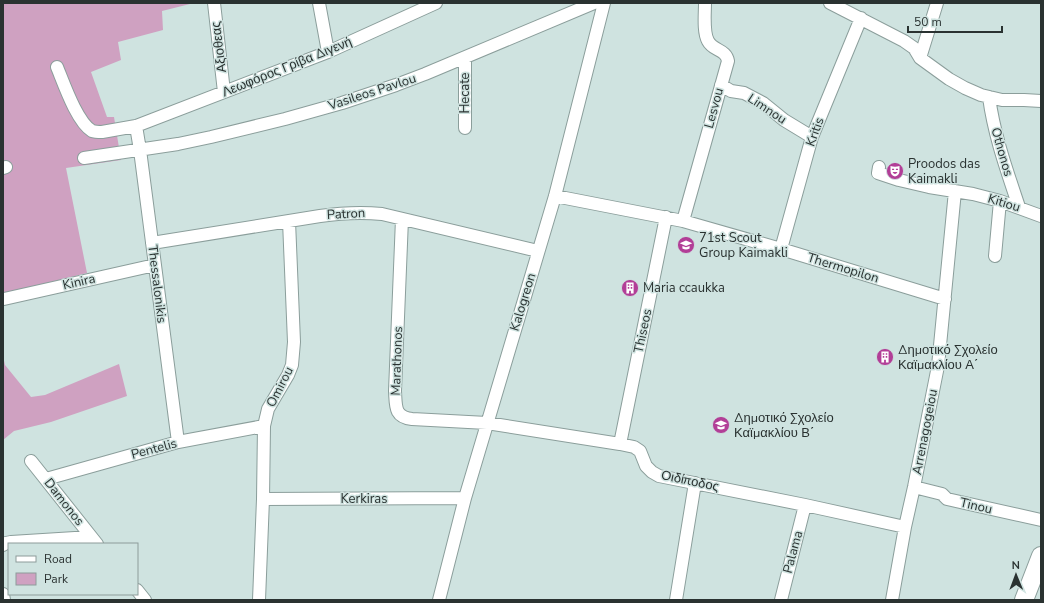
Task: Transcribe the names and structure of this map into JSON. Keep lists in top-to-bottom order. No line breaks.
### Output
{"streets":{"street":["Αξιοθεας","Λεωφόρος Γρίβα Διγενή","Vasileos Pavlou","Hecate","Lesvou","Limnou","Kritis","Othonos","Kitiou","Patron","Thermopilon","Kinira","Thessalonikis","Kalogreon","Thiseos","Marathonos","Omirou","Arrenagogeiou","Pentelis","Οιδίποδος","Kerkiras","Damonos","Tinou","Palama"]},"crossings":[["Αξιοθεας","Λεωφόρος Γρίβα Διγενή"],["Λεωφόρος Γρίβα Διγενή","Thessalonikis"],["Vasileos Pavlou","Hecate"],["Vasileos Pavlou","Thessalonikis"],["Lesvou","Limnou"],["Lesvou","Thermopilon"],["Limnou","Kritis"],["Kritis","Thermopilon"],["Othonos","Kitiou"],["Kitiou","Arrenagogeiou"],["Patron","Thessalonikis"],["Patron","Kalogreon"],["Patron","Marathonos"],["Patron","Omirou"],["Thermopilon","Kalogreon"],["Thermopilon","Thiseos"],["Thermopilon","Arrenagogeiou"],["Kinira","Thessalonikis"],["Thessalonikis","Pentelis"],["Kalogreon","Marathonos"],["Kalogreon","Οιδίποδος"],["Kalogreon","Kerkiras"],["Thiseos","Οιδίποδος"],["Marathonos","Οιδίποδος"],["Omirou","Pentelis"],["Omirou","Kerkiras"],["Arrenagogeiou","Οιδίποδος"],["Arrenagogeiou","Tinou"],["Pentelis","Damonos"],["Οιδίποδος","Palama"]],"places":{"theatre":["Proodos das Kaimakli"],"school or university":["71st Scout Group Kaimakli","Δημοτικό Σχολείο Καϊμακλίου Β΄"],"building":["Maria ccaukka","Δημοτικό Σχολείο Καϊμακλίου Α΄"]},"legend":["Road","Park"],"scale_bar":"50 m","north":"top"}
